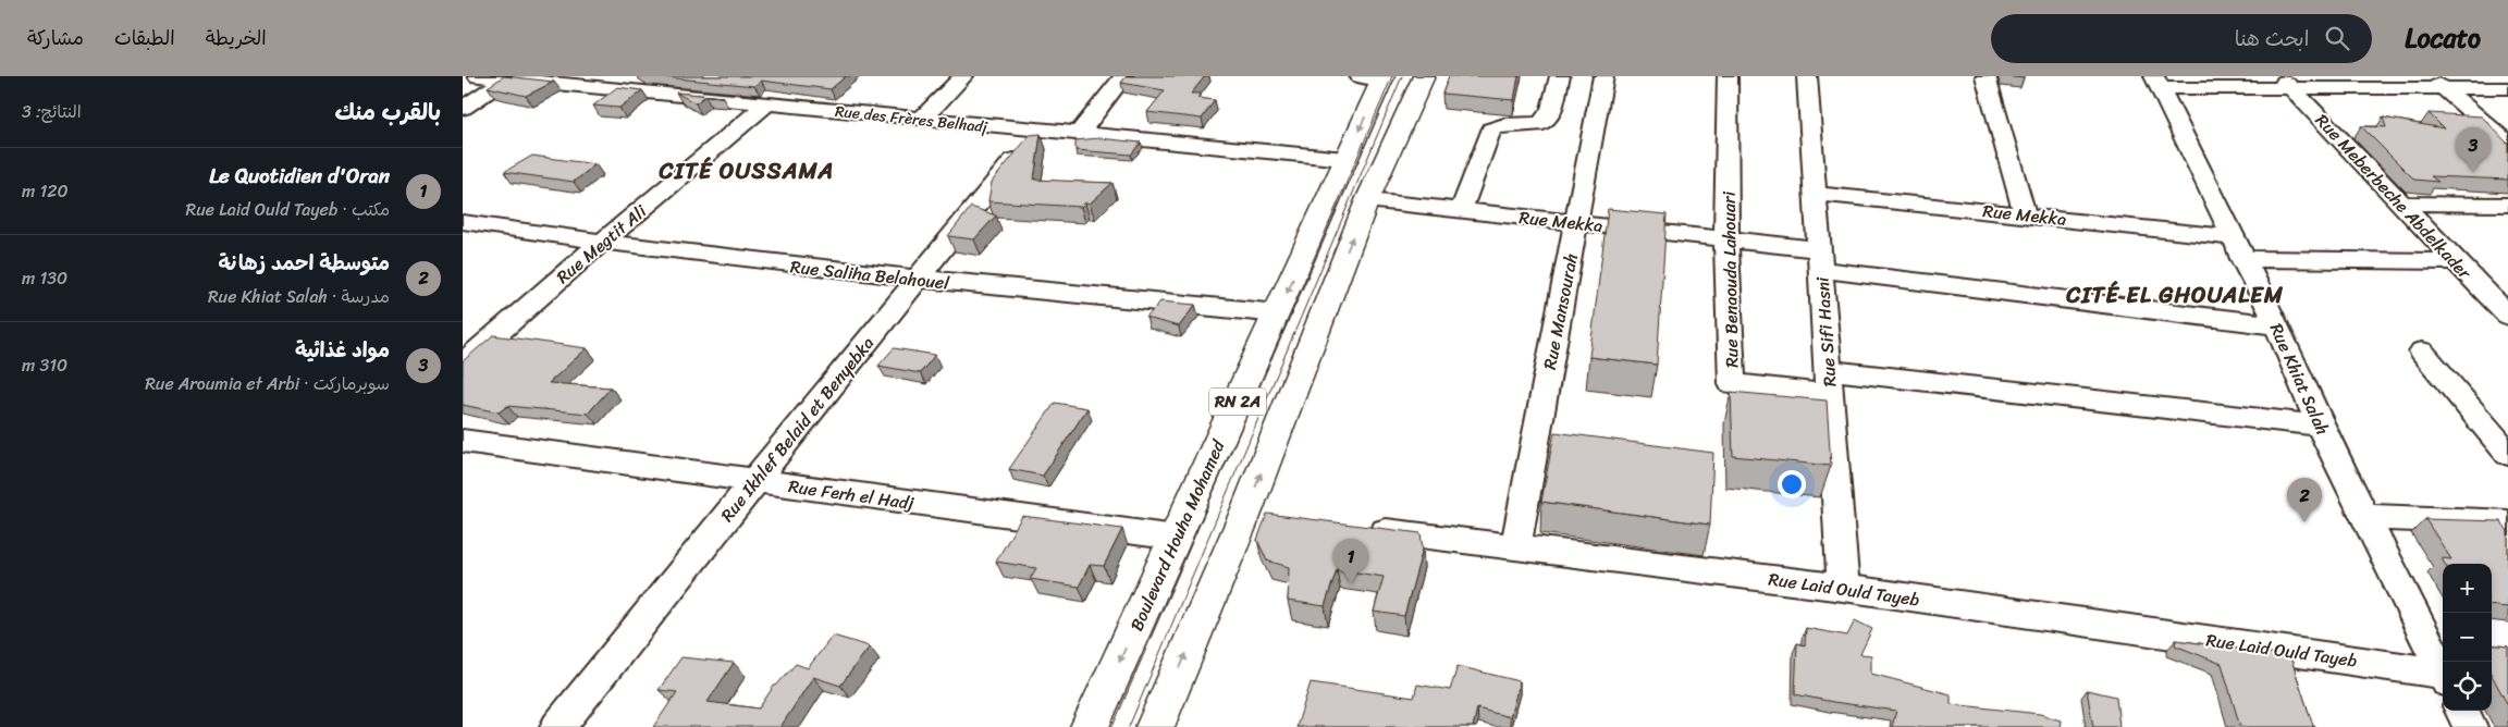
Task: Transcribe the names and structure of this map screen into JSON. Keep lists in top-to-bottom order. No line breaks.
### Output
{"streets":{"main road":["RN 2A","Boulevard Houha Mohamed"],"street":["Rue des Frères Belhadj","Rue Meberbeche Abdelkader","Rue Mekka","Rue Megtit Ali","Rue Saliha Belahouel","Rue Benaouda Lahouari","Rue Mansourah","Rue Sifi Hasni","Rue Khiat Salah","Rue Ikhlef Belaid et Benyebka","Rue Ferh el Hadj","Rue Laid Ould Tayeb"]},"crossings":[["Rue des Frères Belhadj","Rue Megtit Ali"],["Rue des Frères Belhadj","Rue Ikhlef Belaid et Benyebka"],["Rue des Frères Belhadj","Boulevard Houha Mohamed"],["Rue Meberbeche Abdelkader","Rue Mekka"],["Rue Mekka","Rue Benaouda Lahouari"],["Rue Mekka","Rue Mansourah"],["Rue Mekka","Rue Sifi Hasni"],["Rue Mekka","Rue Khiat Salah"],["Rue Mekka","RN 2A"],["Rue Megtit Ali","Rue Saliha Belahouel"],["Rue Saliha Belahouel","Rue Ikhlef Belaid et Benyebka"],["Rue Saliha Belahouel","Boulevard Houha Mohamed"],["Rue Benaouda Lahouari","Rue Sifi Hasni"],["Rue Mansourah","Rue Laid Ould Tayeb"],["Rue Sifi Hasni","Rue Laid Ould Tayeb"],["Rue Ikhlef Belaid et Benyebka","Rue Ferh el Hadj"],["Rue Ferh el Hadj","Boulevard Houha Mohamed"]],"districts":["CITÉ OUSSAMA","CITÉ EL GHOUALEM"],"page":{"header":"Locato","search":"ابحث هنا","nav":["الخريطة","الطبقات","مشاركة"],"heading":["بالقرب منك","النتائج: 3"],"pins":["3","2","1"],"list":[{"mark":"1","name":"Le Quotidien d'Oran","note":"مكتب · Rue Laid Ould Tayeb","value":"120 m"},{"mark":"2","name":"متوسطة احمد زهانة","note":"مدرسة · Rue Khiat Salah","value":"130 m"},{"mark":"3","name":"مواد غذائية","note":"سوبرماركت · Rue Aroumia et Arbi","value":"310 m"}],"map_buttons":["+","−"]}}
